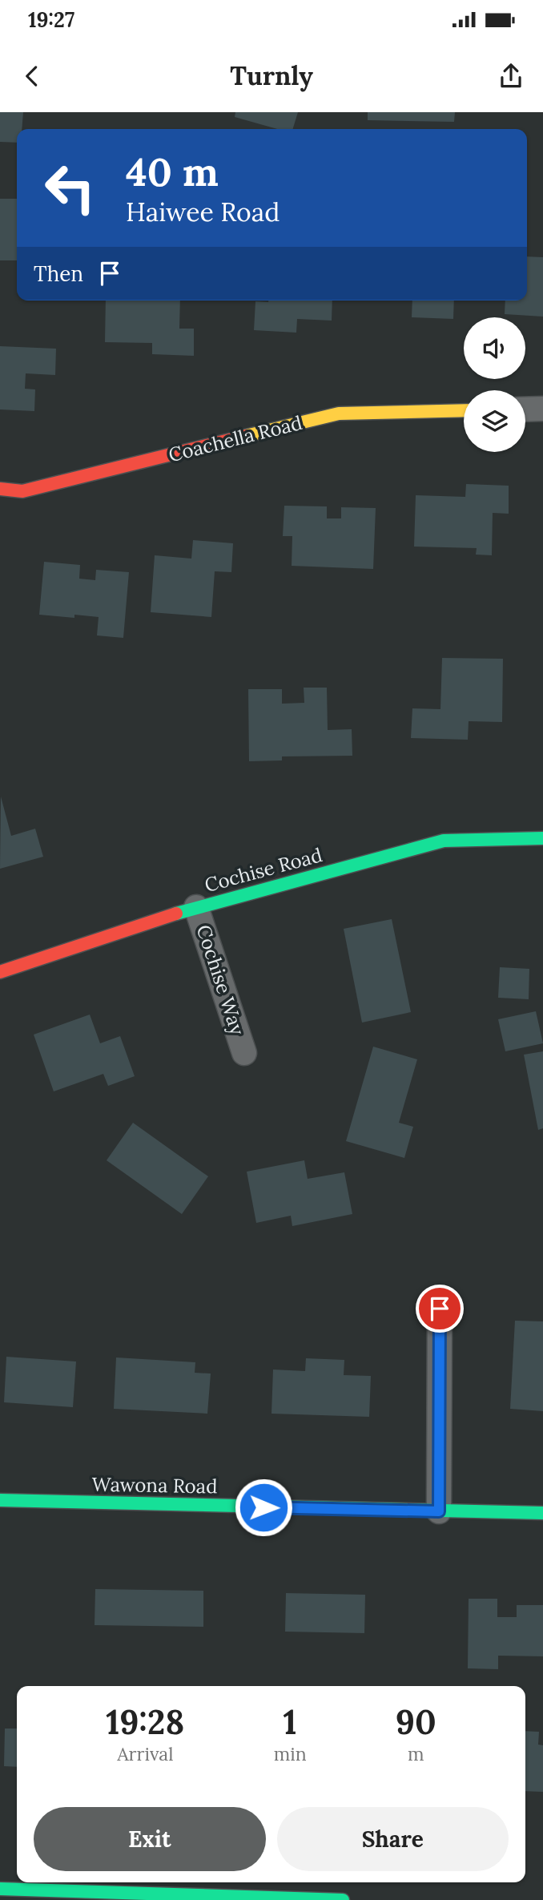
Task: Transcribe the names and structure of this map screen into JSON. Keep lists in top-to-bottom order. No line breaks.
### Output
{"streets":{"street":["Coachella Road","Cochise Road","Cochise Way","Wawona Road"]},"crossings":[["Cochise Road","Cochise Way"]],"page":{"status":"19:27","header":"Turnly","turn":["40 m","Haiwee Road"],"then":"Then","eta":["19:28","Arrival","1","min","90","m"],"buttons":["Exit","Share"]}}
